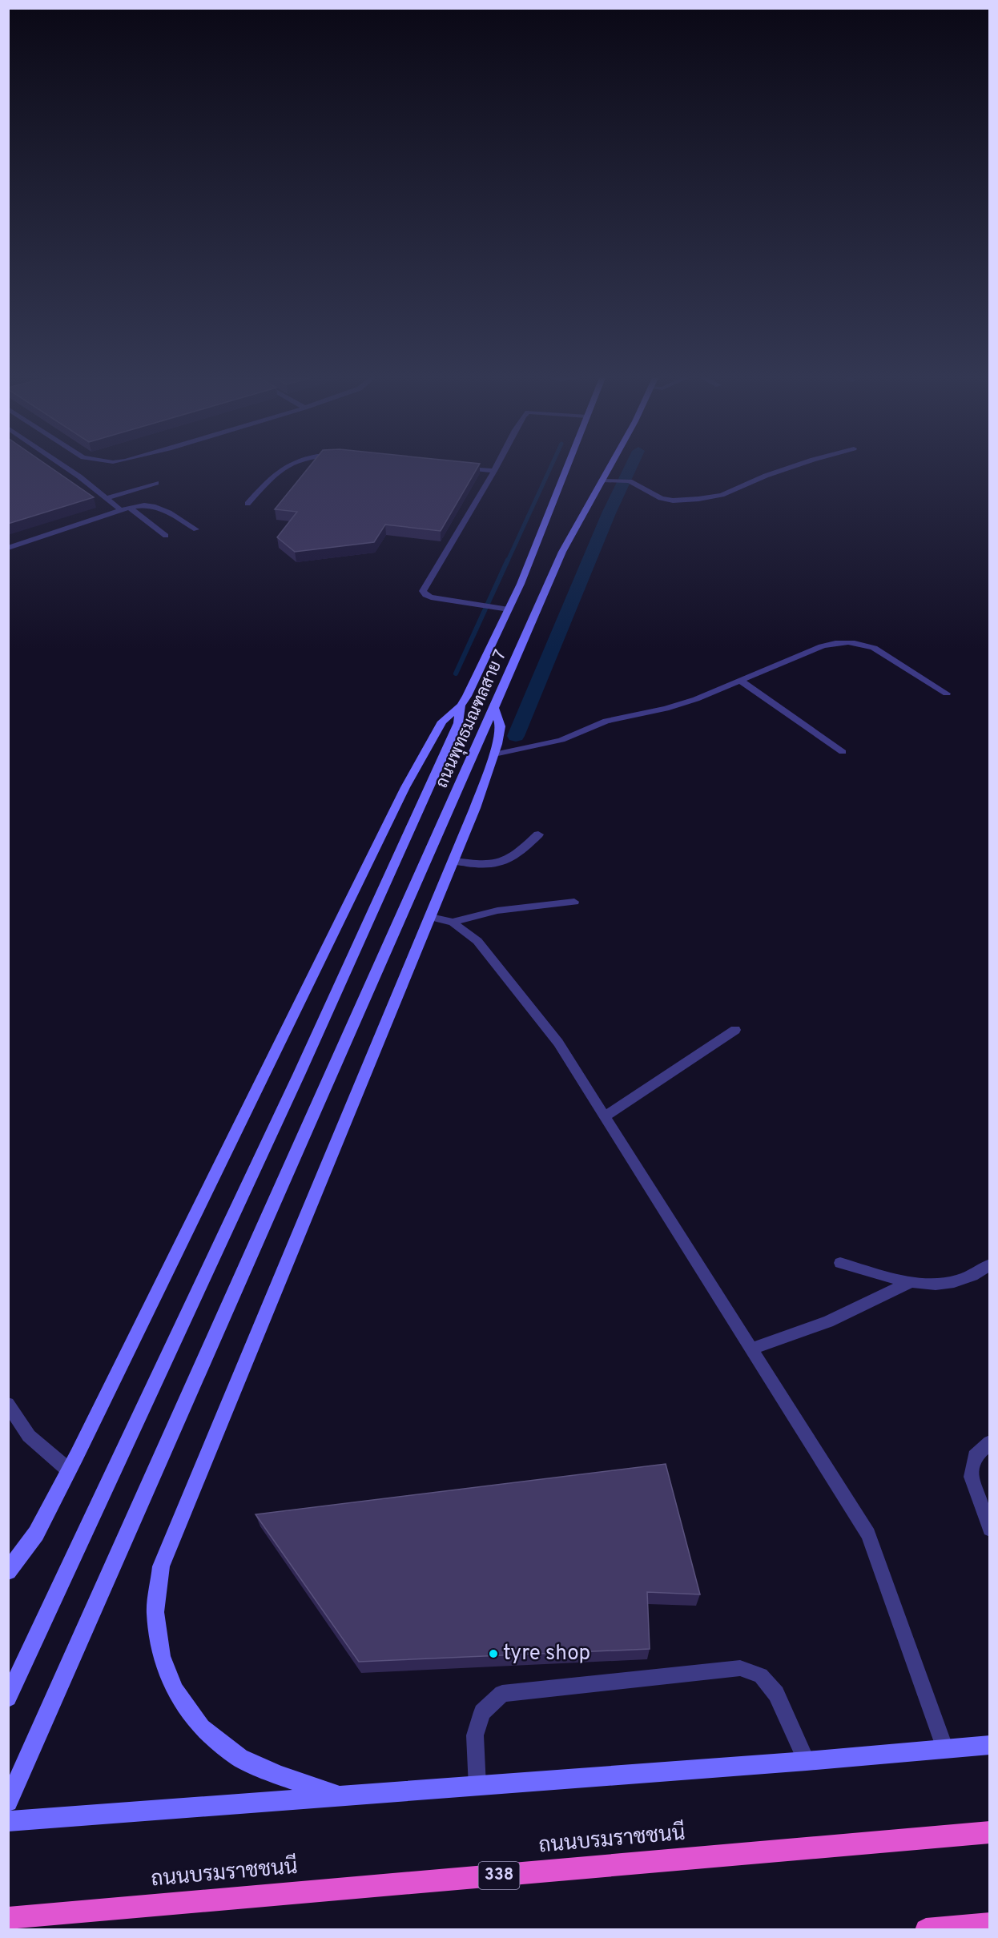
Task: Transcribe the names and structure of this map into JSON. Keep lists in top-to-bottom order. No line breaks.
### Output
{"streets":{"highway":["ถนนบรมราชชนนี","338"],"main road":["ถนนพุทธมณฑลสาย 7"]},"places":["tyre shop"]}
